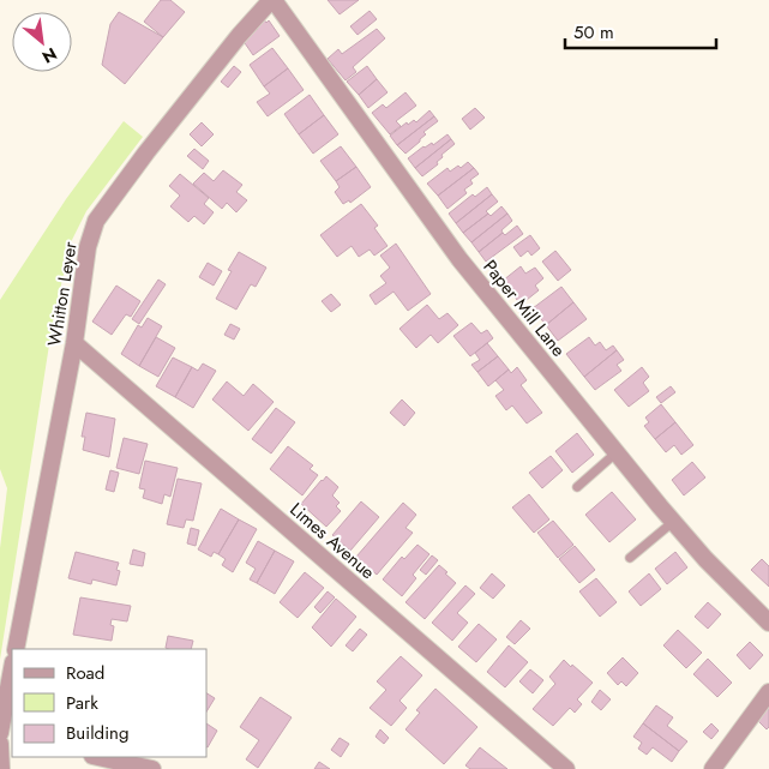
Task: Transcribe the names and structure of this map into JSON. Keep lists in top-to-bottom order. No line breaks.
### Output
{"streets":{"street":["Whitton Leyer","Paper Mill Lane","Limes Avenue"]},"crossings":[["Whitton Leyer","Paper Mill Lane"],["Whitton Leyer","Limes Avenue"]],"legend":["Road","Park","Building"],"scale_bar":"50 m","north":"bottom right"}
